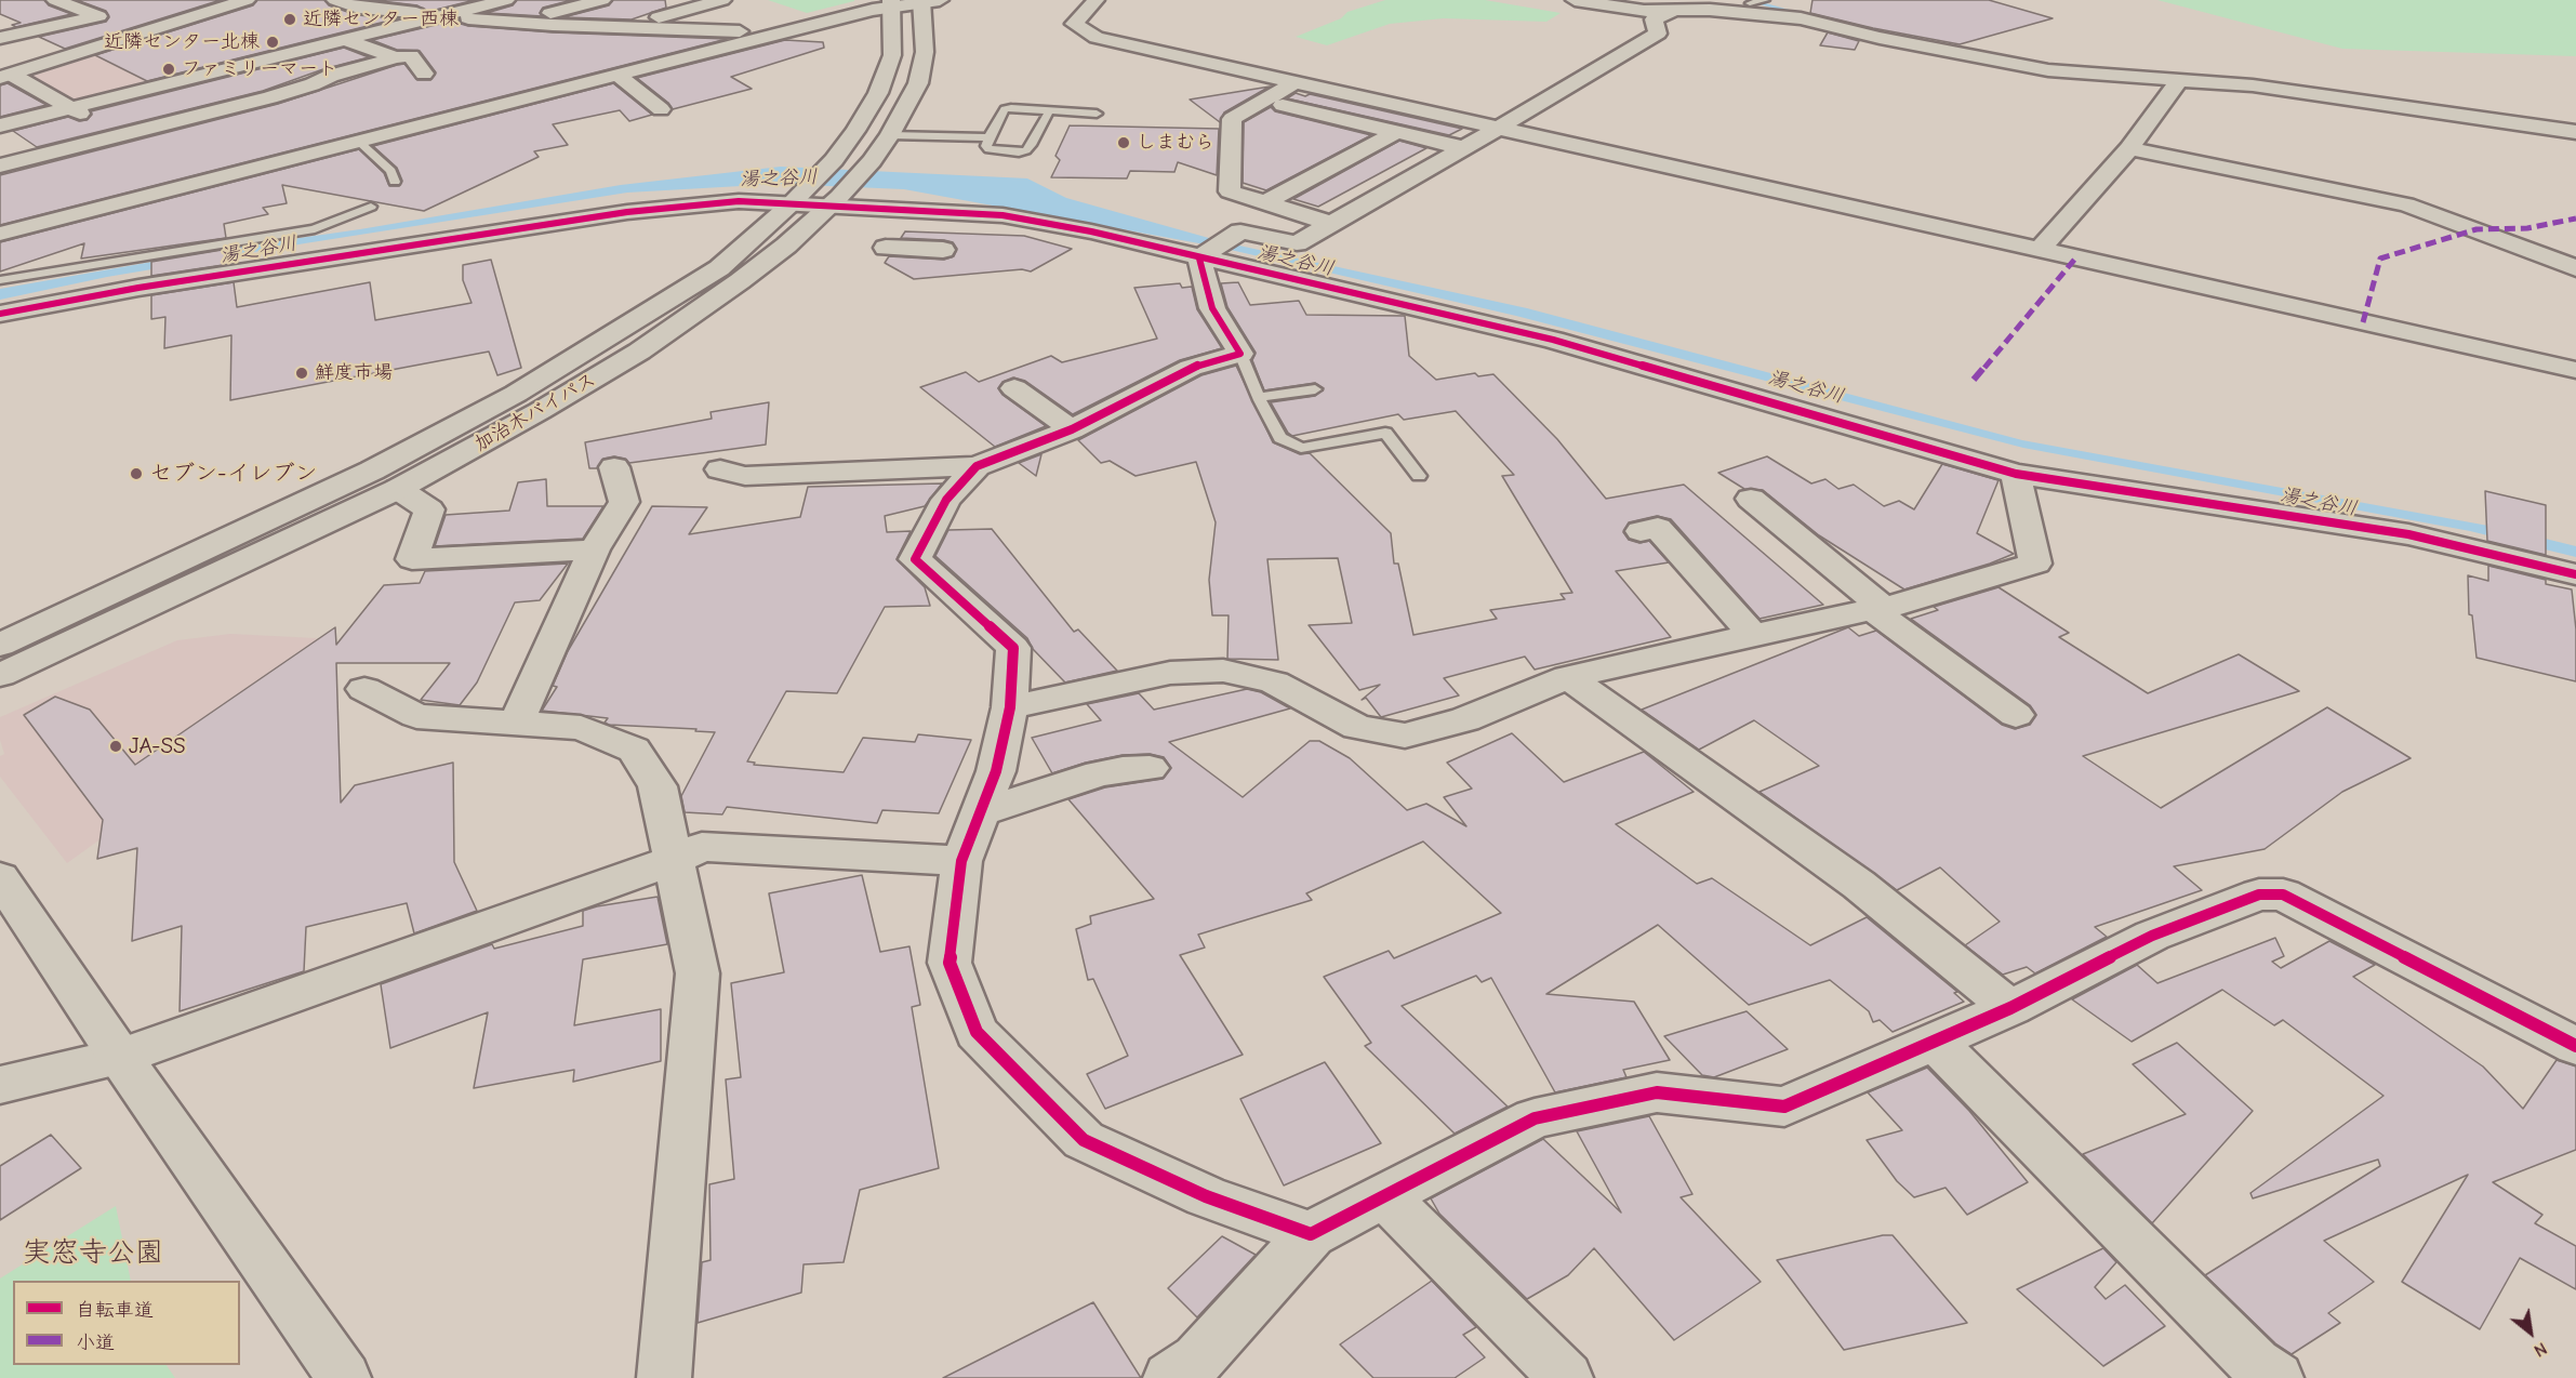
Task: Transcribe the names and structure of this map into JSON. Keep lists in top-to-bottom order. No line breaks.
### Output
{"streets":{"main road":["加治木バイパス"]},"water":["湯之谷川"],"parks":["実窓寺公園"],"places":["近隣センター西棟","近隣センター北棟","ファミリーマート","しまむら","鮮度市場","セブン-イレブン","JA-SS"],"legend":["自転車道","小道"],"north":"bottom right"}
